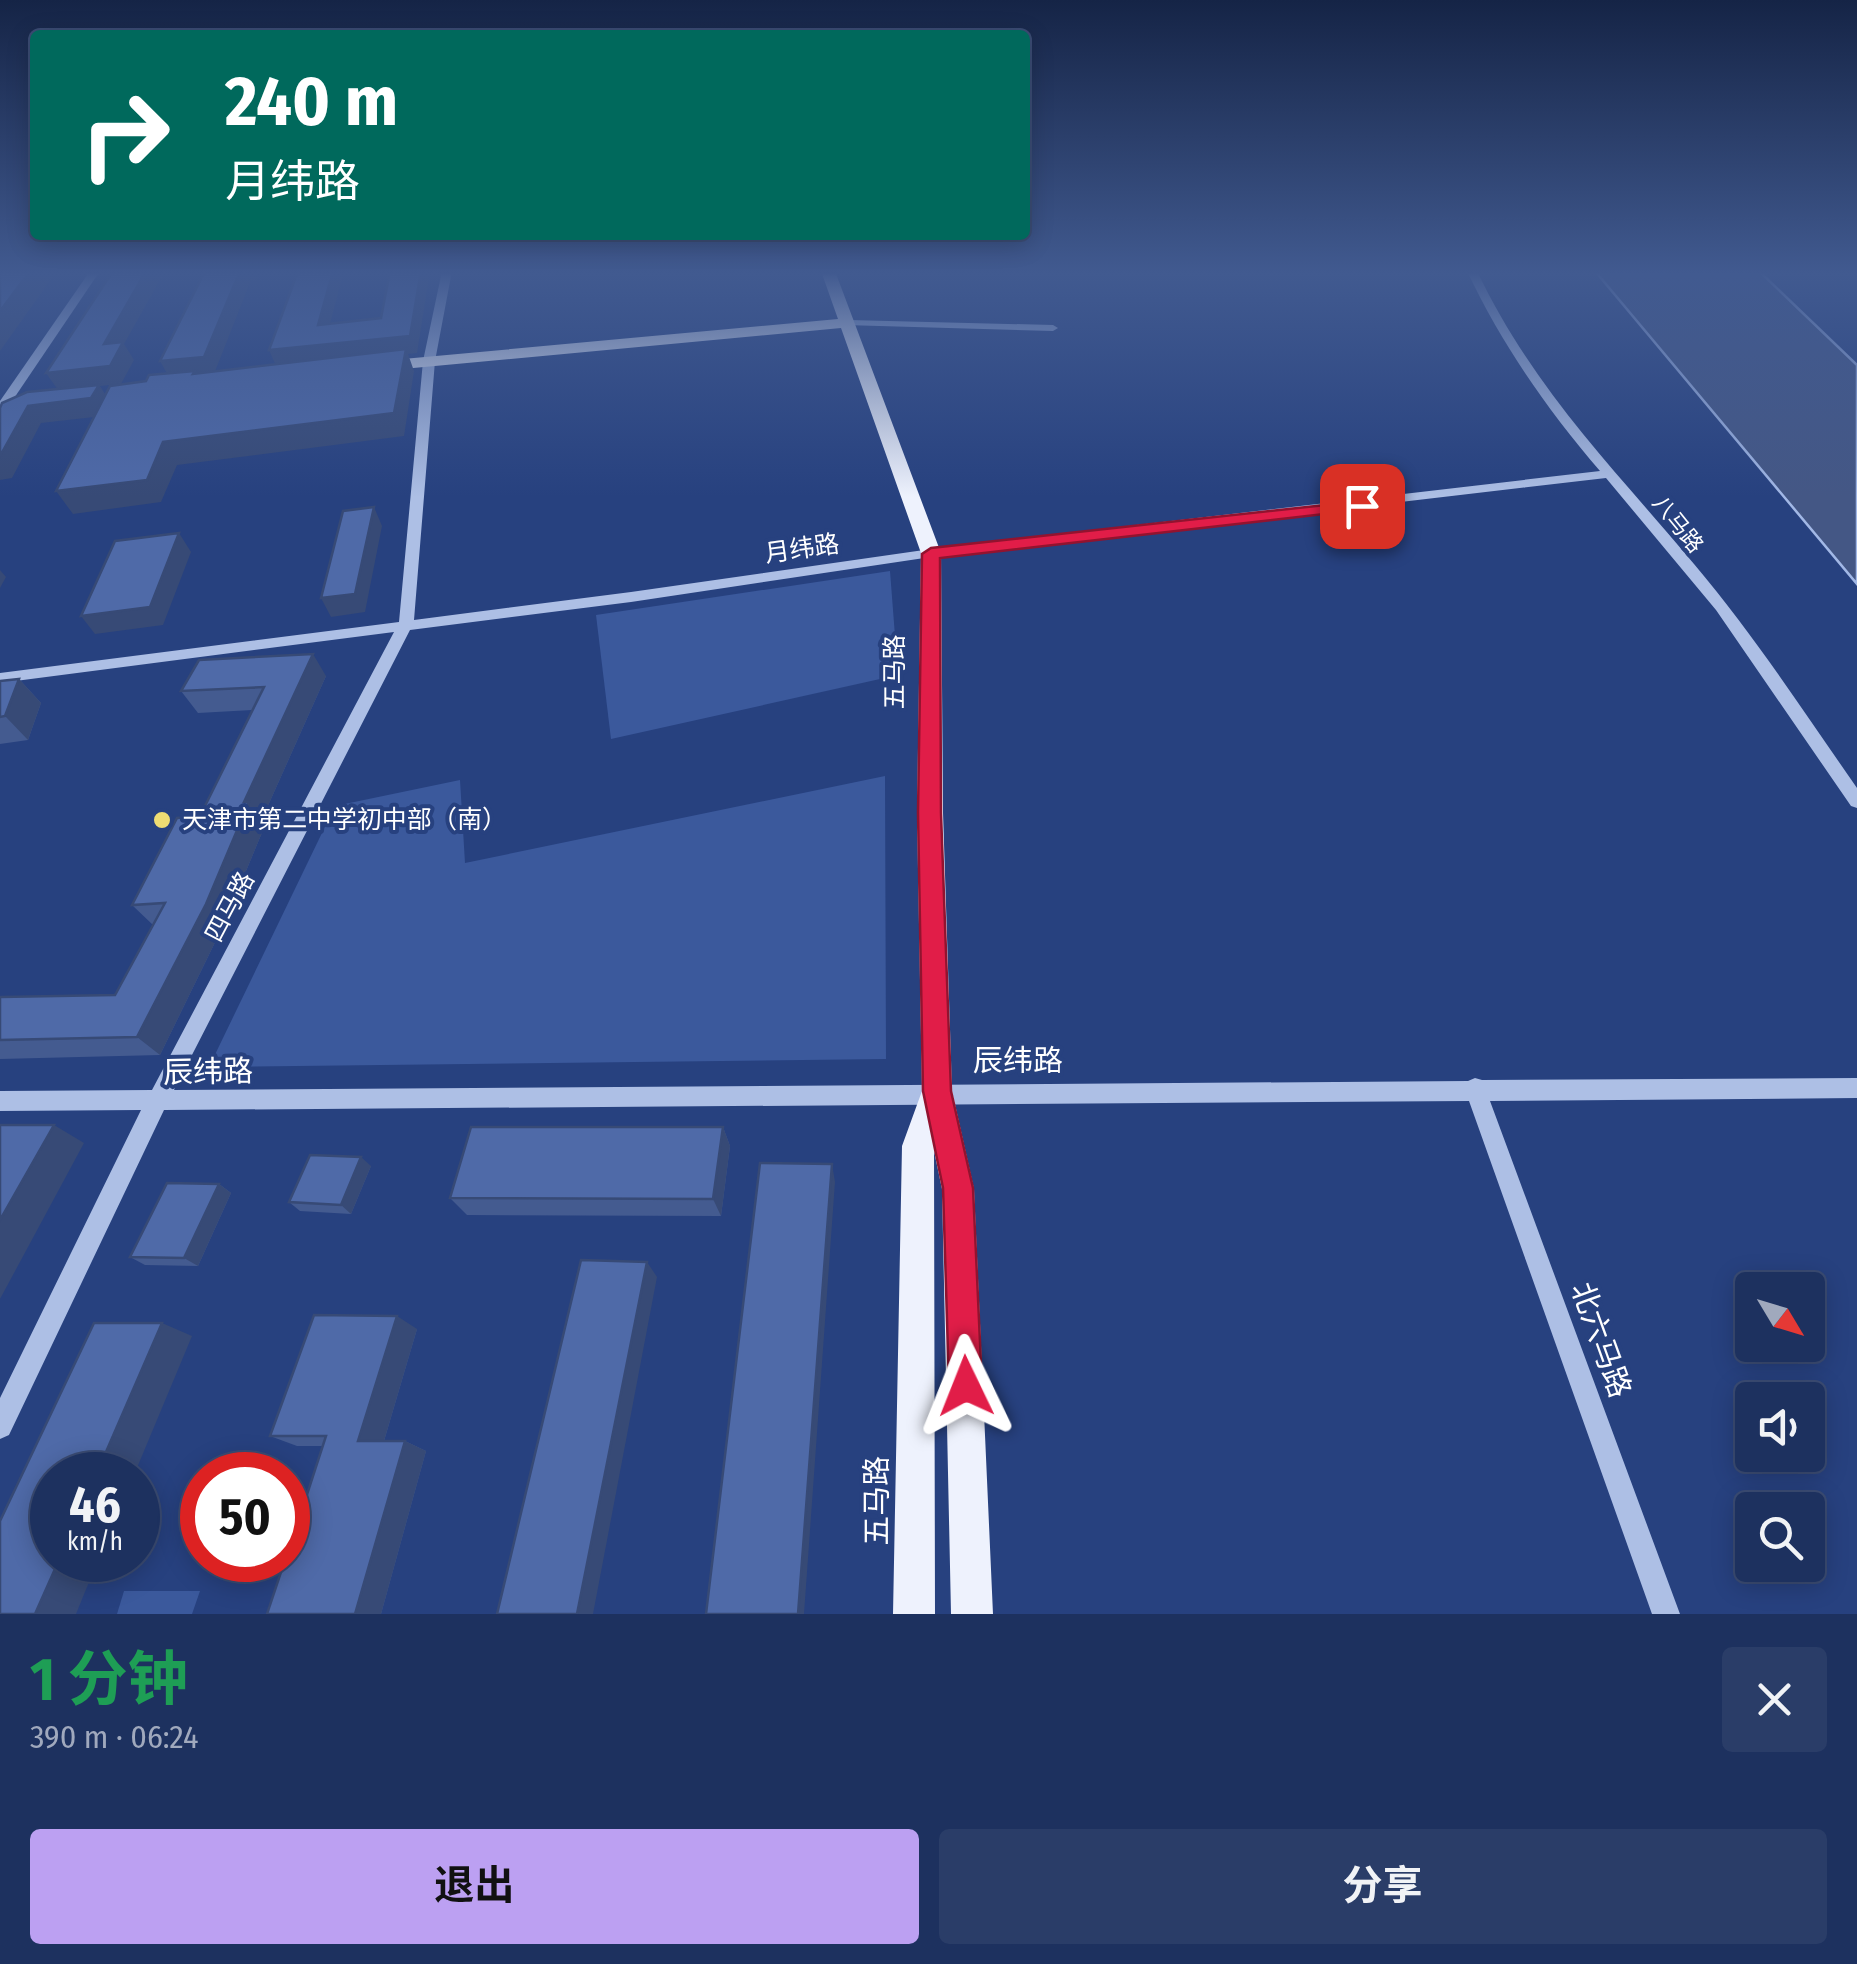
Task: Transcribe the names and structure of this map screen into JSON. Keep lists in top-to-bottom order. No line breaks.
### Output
{"streets":{"main road":["五马路"],"street":["八马路","月纬路","四马路","辰纬路","北六马路"]},"crossings":[["八马路","月纬路"],["月纬路","五马路"],["月纬路","四马路"],["五马路","辰纬路"],["四马路","辰纬路"],["辰纬路","北六马路"]],"places":["天津市第二中学初中部（南）"],"north":"bottom right","page":{"turn":["240 m","月纬路"],"speed":"46 km/h","limit":"50","heading":["1 分钟","390 m · 06:24"],"buttons":["退出","分享"]}}
